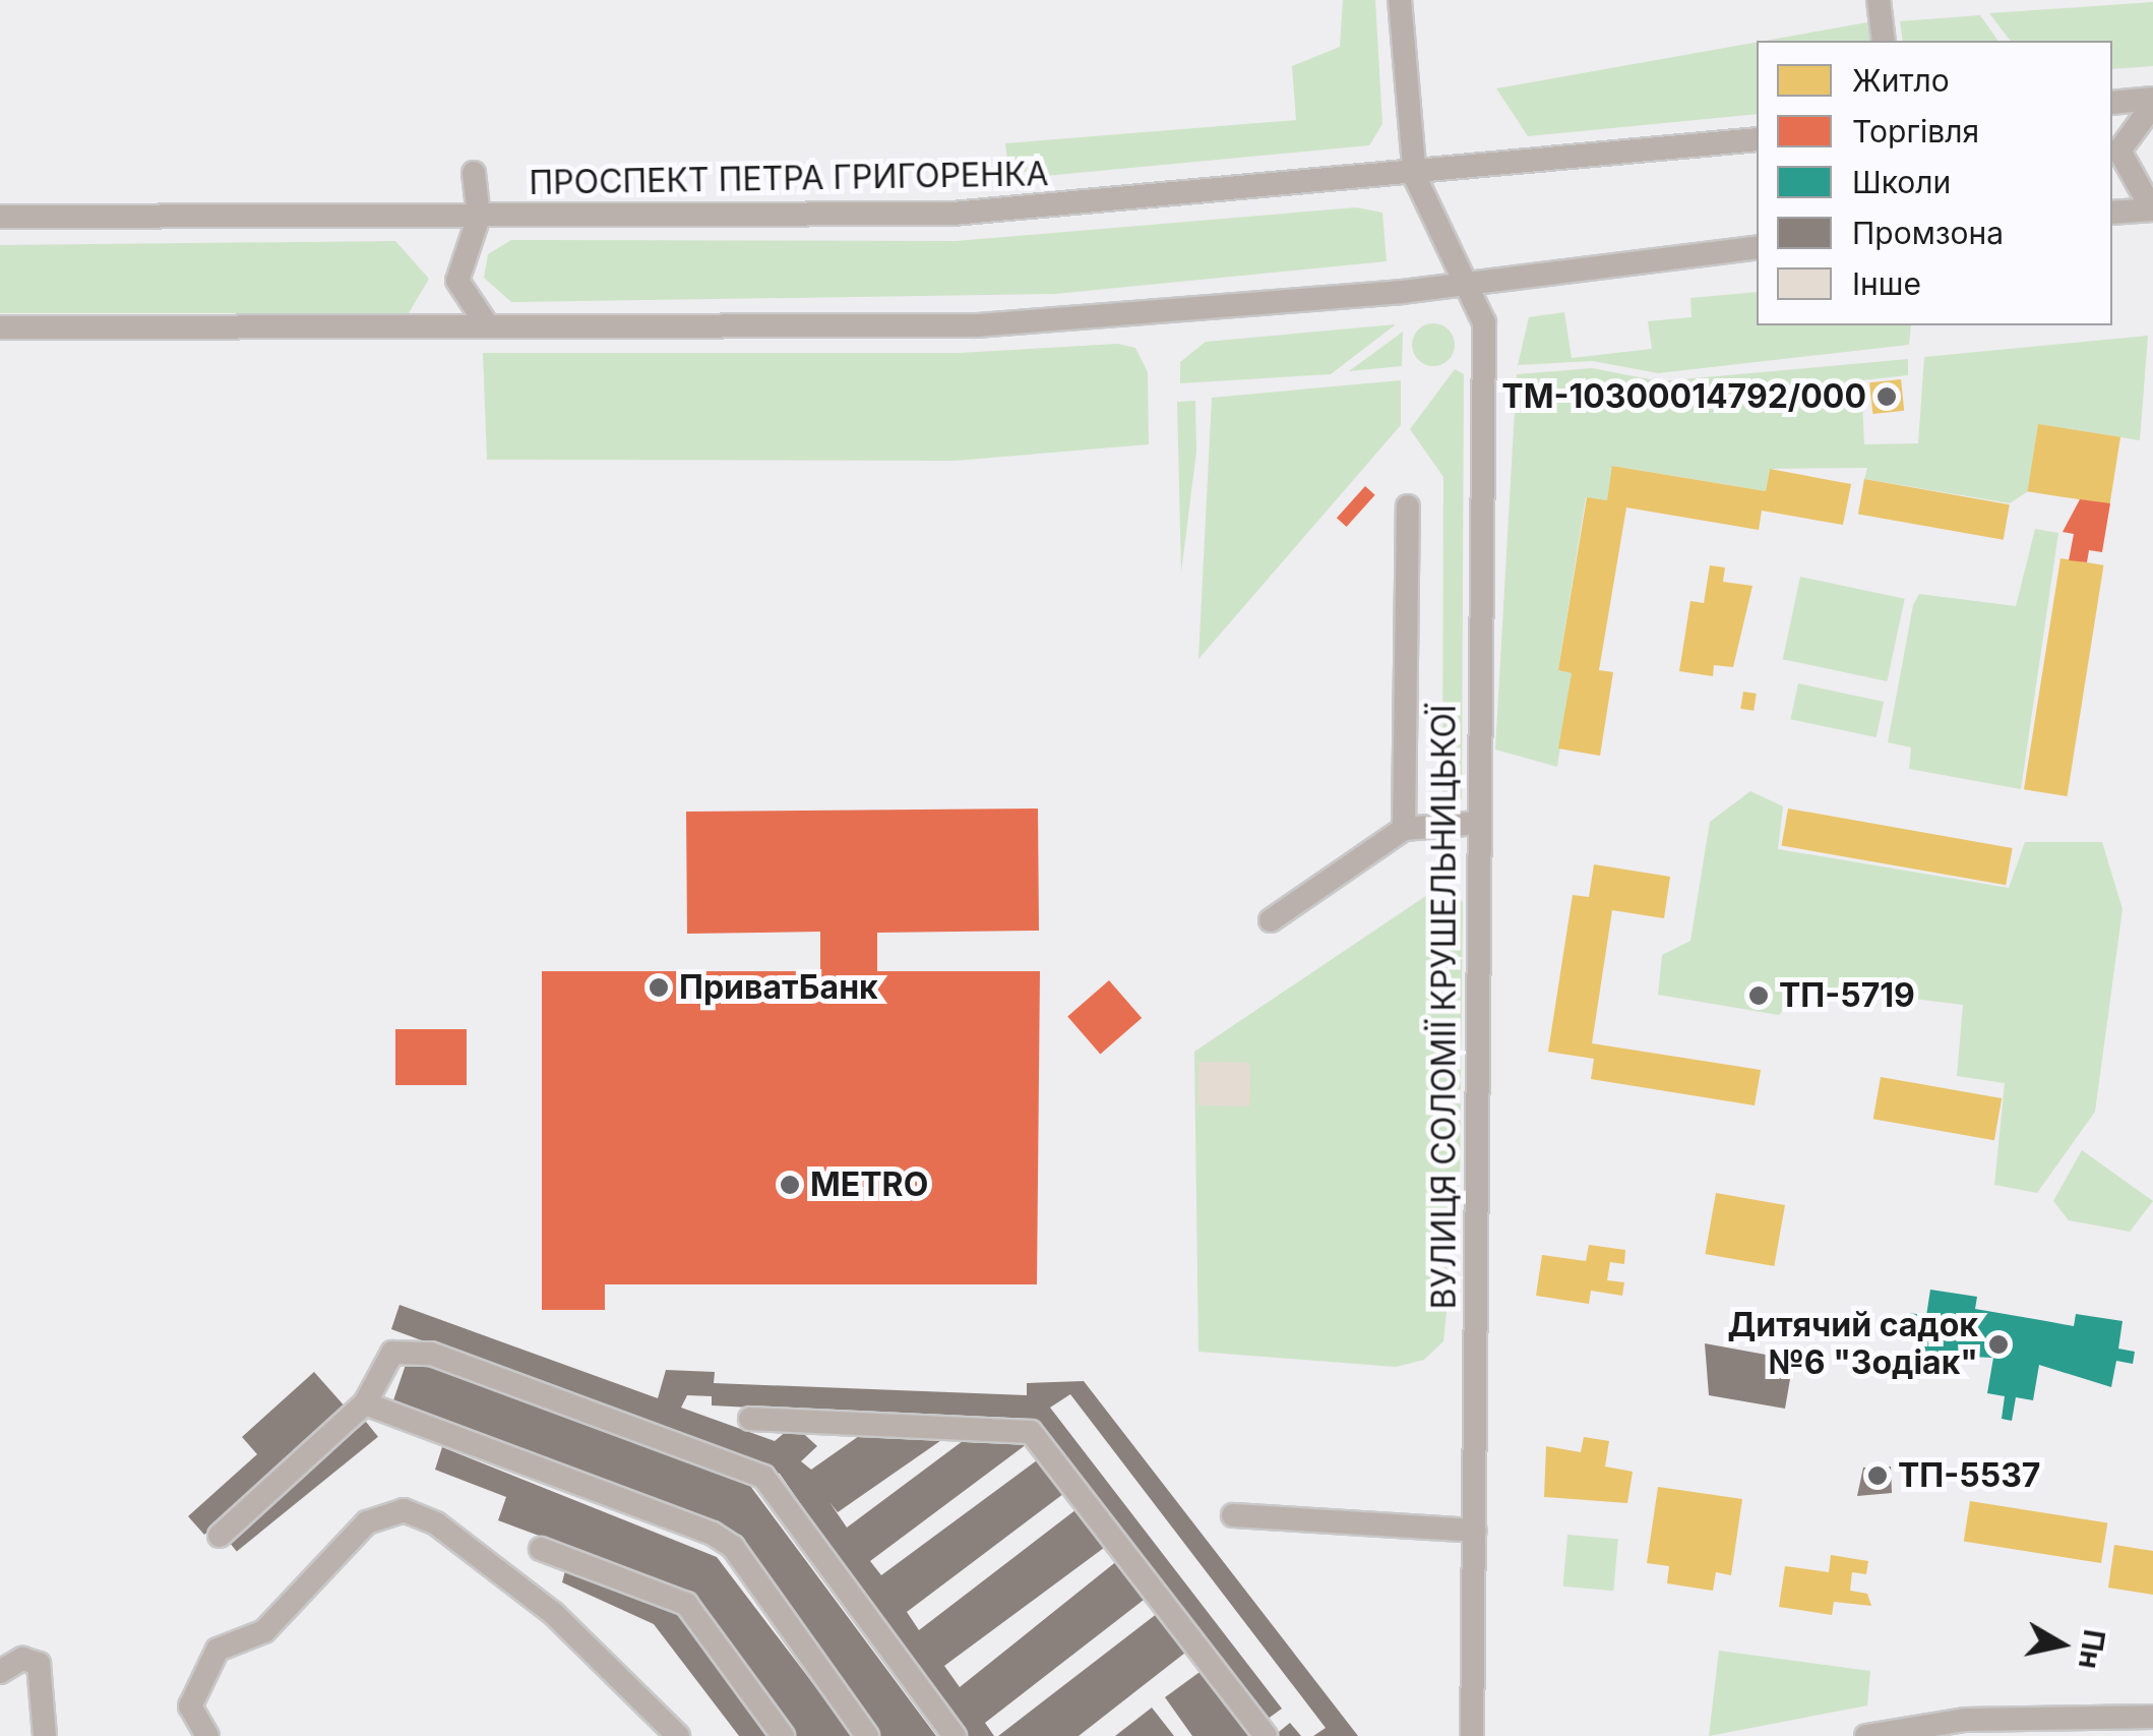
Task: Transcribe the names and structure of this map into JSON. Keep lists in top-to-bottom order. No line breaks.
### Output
{"streets":{"street":["ПРОСПЕКТ ПЕТРА ГРИГОРЕНКА","ВУЛИЦЯ СОЛОМІЇ КРУШЕЛЬНИЦЬКОЇ"]},"crossings":[["ПРОСПЕКТ ПЕТРА ГРИГОРЕНКА","ВУЛИЦЯ СОЛОМІЇ КРУШЕЛЬНИЦЬКОЇ"]],"places":["ТМ-10300014792/000","ПриватБанк","ТП-5719","METRO","Дитячий садок №6 \"Зодіак\"","ТП-5537"],"legend":["Житло","Торгівля","Школи","Промзона","Інше"],"north":"right"}
